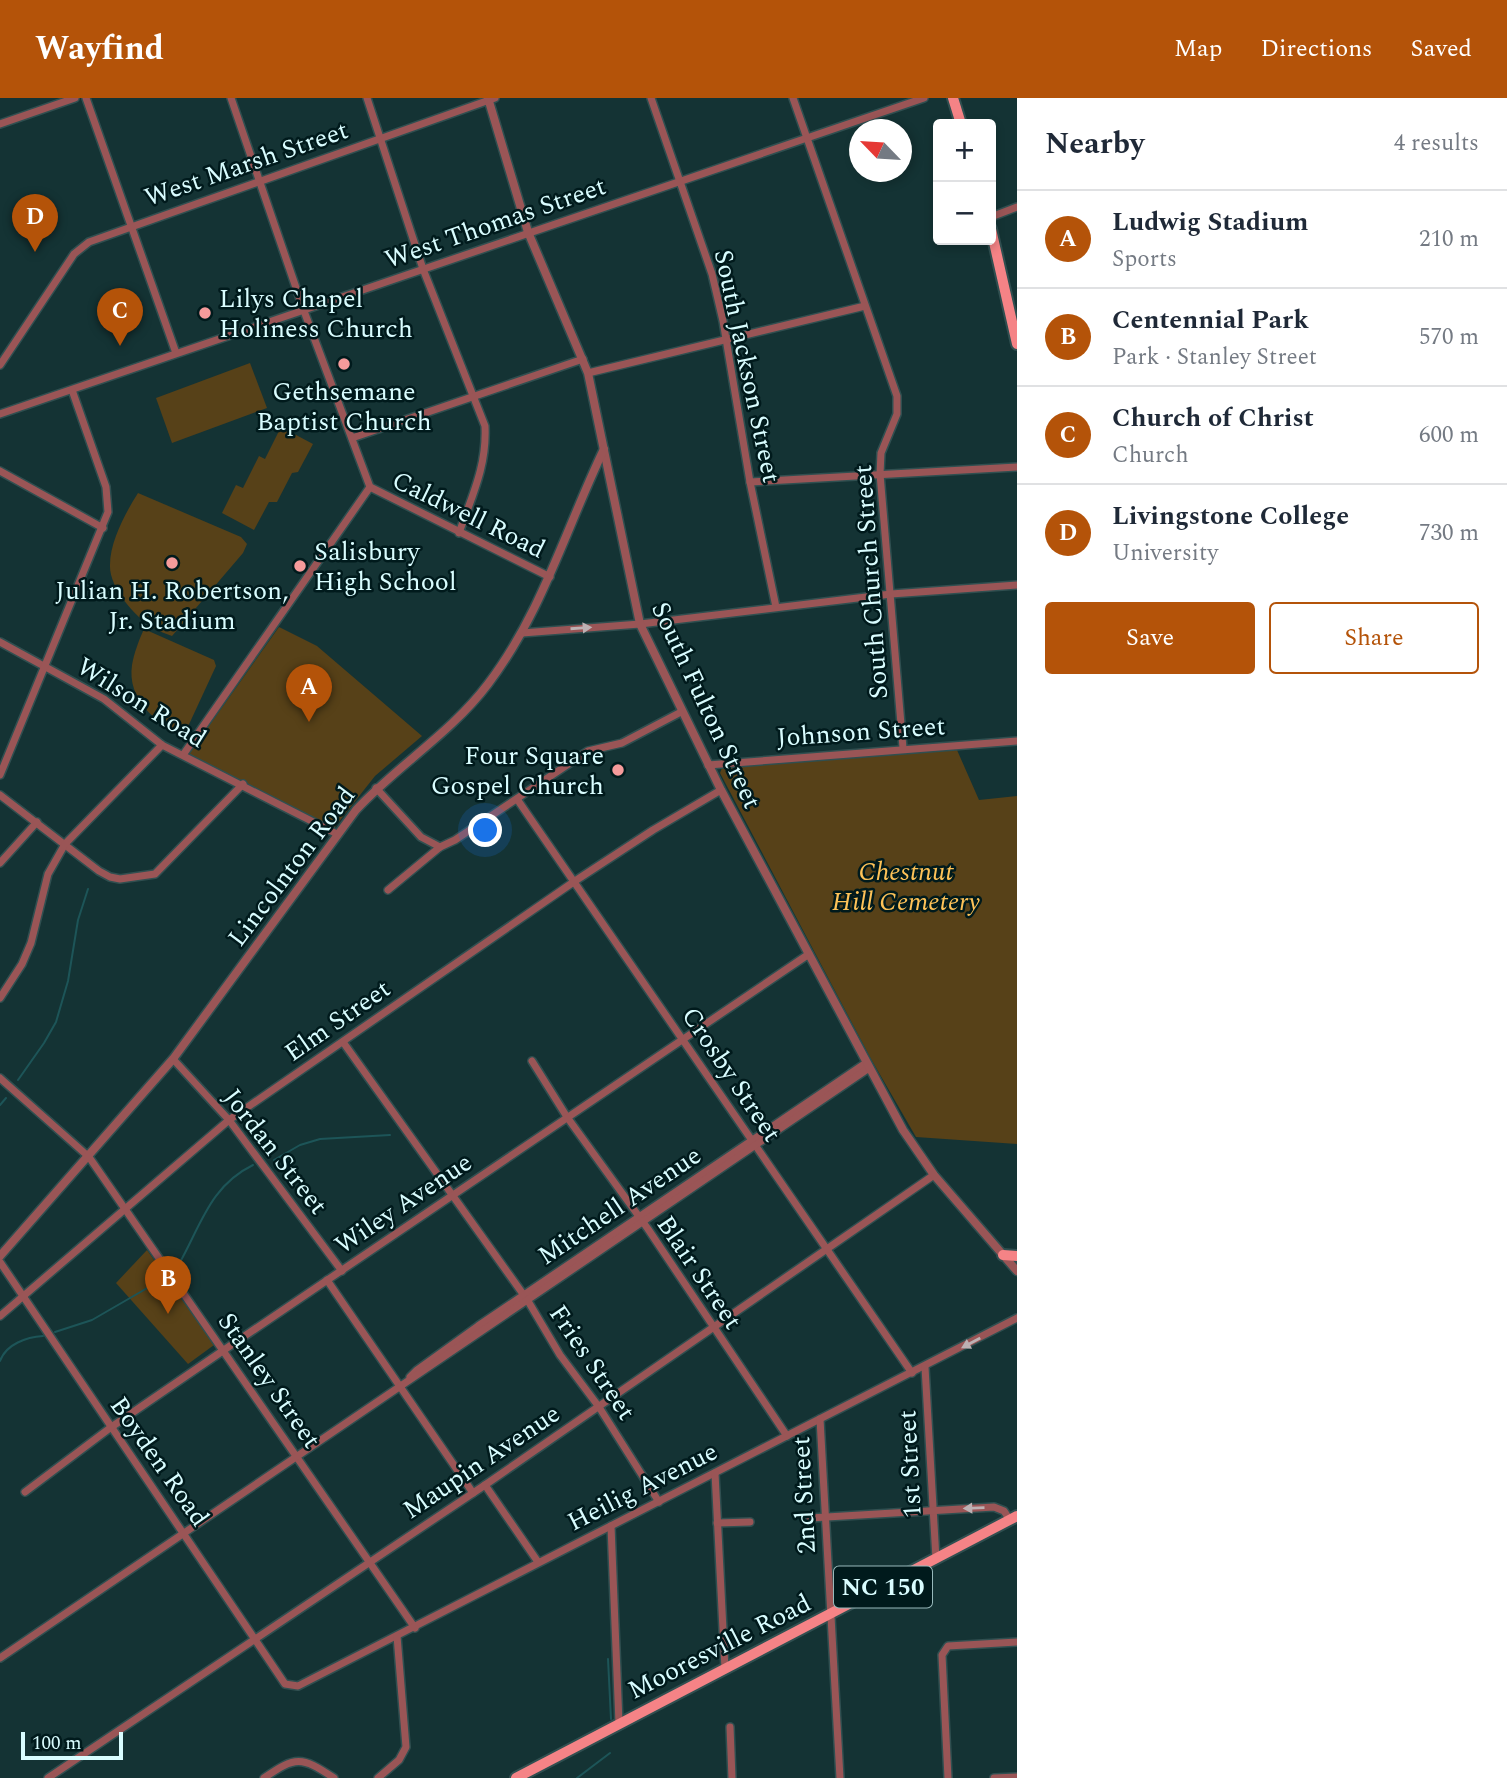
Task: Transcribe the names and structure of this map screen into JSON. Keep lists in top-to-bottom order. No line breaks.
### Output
{"streets":{"main road":["NC 150","Mooresville Road"],"street":["West Marsh Street","West Thomas Street","South Jackson Street","Caldwell Road","South Church Street","Wilson Road","South Fulton Street","Johnson Street","Lincolnton Road","Elm Street","Crosby Street","Jordan Street","Wiley Avenue","Mitchell Avenue","Blair Street","Fries Street","Stanley Street","Boyden Road","Maupin Avenue","1st Street","Heilig Avenue","2nd Street"]},"crossings":[["West Marsh Street","South Fulton Street"],["West Thomas Street","South Jackson Street"],["West Thomas Street","South Church Street"],["West Thomas Street","South Fulton Street"],["Caldwell Road","Lincolnton Road"],["South Church Street","Johnson Street"],["Wilson Road","Lincolnton Road"],["South Fulton Street","Johnson Street"],["South Fulton Street","Lincolnton Road"],["South Fulton Street","Elm Street"],["South Fulton Street","Wiley Avenue"],["South Fulton Street","Mitchell Avenue"],["South Fulton Street","Maupin Avenue"],["Lincolnton Road","Jordan Street"],["Lincolnton Road","Stanley Street"],["Elm Street","Crosby Street"],["Elm Street","Jordan Street"],["Elm Street","Fries Street"],["Elm Street","Stanley Street"],["Elm Street","Boyden Road"],["Crosby Street","Wiley Avenue"],["Crosby Street","Mitchell Avenue"],["Crosby Street","Maupin Avenue"],["Crosby Street","Heilig Avenue"],["Jordan Street","Wiley Avenue"],["Wiley Avenue","Blair Street"],["Wiley Avenue","Fries Street"],["Wiley Avenue","Stanley Street"],["Wiley Avenue","Boyden Road"],["Mitchell Avenue","Blair Street"],["Mitchell Avenue","Fries Street"],["Mitchell Avenue","Stanley Street"],["Mitchell Avenue","Boyden Road"],["Blair Street","Maupin Avenue"],["Blair Street","Heilig Avenue"],["Fries Street","Maupin Avenue"],["Fries Street","Heilig Avenue"],["Stanley Street","Maupin Avenue"],["Stanley Street","Heilig Avenue"],["Boyden Road","Maupin Avenue"],["Boyden Road","Heilig Avenue"],["1st Street","Heilig Avenue"],["1st Street","Mooresville Road"],["Heilig Avenue","2nd Street"],["2nd Street","Mooresville Road"]],"parks":["Chestnut Hill Cemetery"],"places":["Lilys Chapel Holiness Church","Gethsemane Baptist Church","Julian H. Robertson, Jr. Stadium","Salisbury High School","Four Square Gospel Church"],"scale_bar":"100 m","north":"top left","page":{"header":"Wayfind","nav":["Map","Directions","Saved"],"heading":["Nearby","4 results"],"map_buttons":["+","−"],"list":[{"mark":"A","name":"Ludwig Stadium","note":"Sports","value":"210 m"},{"mark":"B","name":"Centennial Park","note":"Park · Stanley Street","value":"570 m"},{"mark":"C","name":"Church of Christ","note":"Church","value":"600 m"},{"mark":"D","name":"Livingstone College","note":"University","value":"730 m"}],"pins":["D","C","A","B"],"buttons":["Save","Share"],"scale":"100 m"}}
